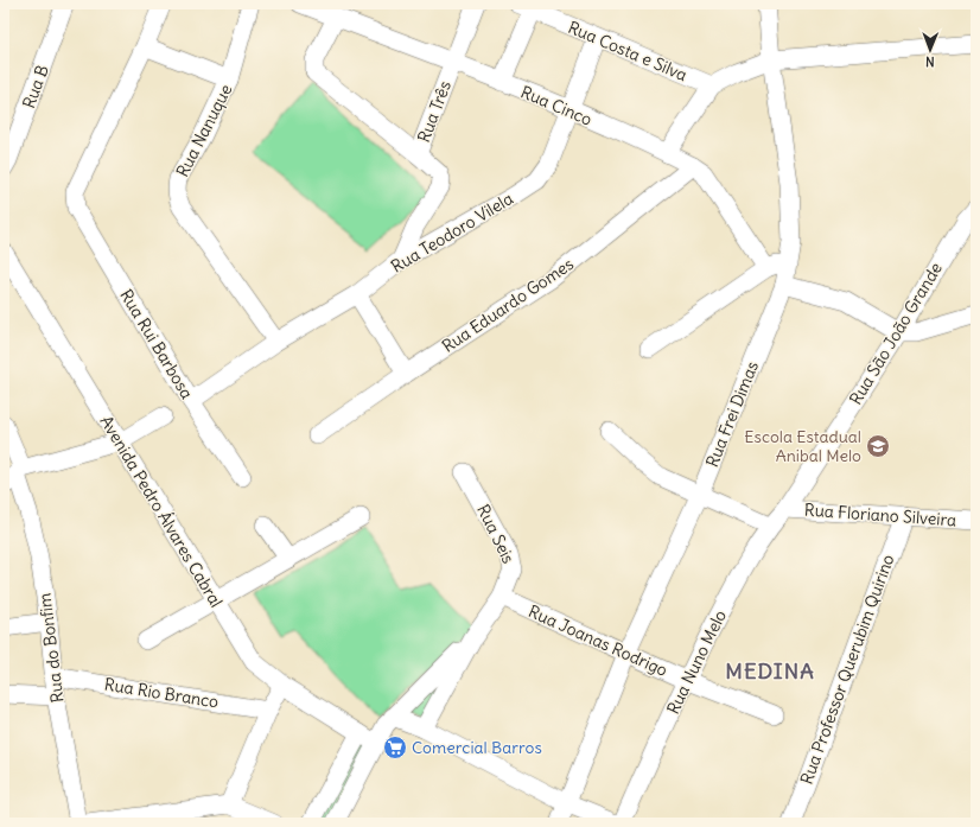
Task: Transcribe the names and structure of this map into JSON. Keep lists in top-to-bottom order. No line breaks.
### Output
{"streets":{"street":["Rua Costa e Silva","Rua B","Rua Cinco","Rua Três","Rua Nanuque","Rua Teodoro Vilela","Rua Eduardo Gomes","Rua São João Grande","Rua Rui Barbosa","Rua Frei Dimas","Avenida Pedro Álvares Cabral","Rua Floriano Silveira","Rua Seis","Rua Joanas Rodrigo","Rua do Bonfim","Rua Nuno Melo","Rua Professor Querubim Quirino","Rua Rio Branco"]},"crossings":[["Rua Costa e Silva","Rua Teodoro Vilela"],["Rua Cinco","Rua Três"],["Rua Cinco","Rua Teodoro Vilela"],["Rua Cinco","Rua Eduardo Gomes"],["Rua Três","Rua Teodoro Vilela"],["Rua Nanuque","Rua Teodoro Vilela"],["Rua Teodoro Vilela","Rua Rui Barbosa"],["Rua São João Grande","Rua Floriano Silveira"],["Rua São João Grande","Rua Nuno Melo"],["Rua Frei Dimas","Rua Joanas Rodrigo"],["Rua Floriano Silveira","Rua Nuno Melo"],["Rua Floriano Silveira","Rua Professor Querubim Quirino"],["Rua Seis","Rua Joanas Rodrigo"],["Rua Joanas Rodrigo","Rua Nuno Melo"],["Rua do Bonfim","Rua Rio Branco"]],"districts":["MEDINA"],"places":{"school or university":["Escola Estadual Anibal Melo"],"supermarket":["Comercial Barros"]},"north":"bottom"}
